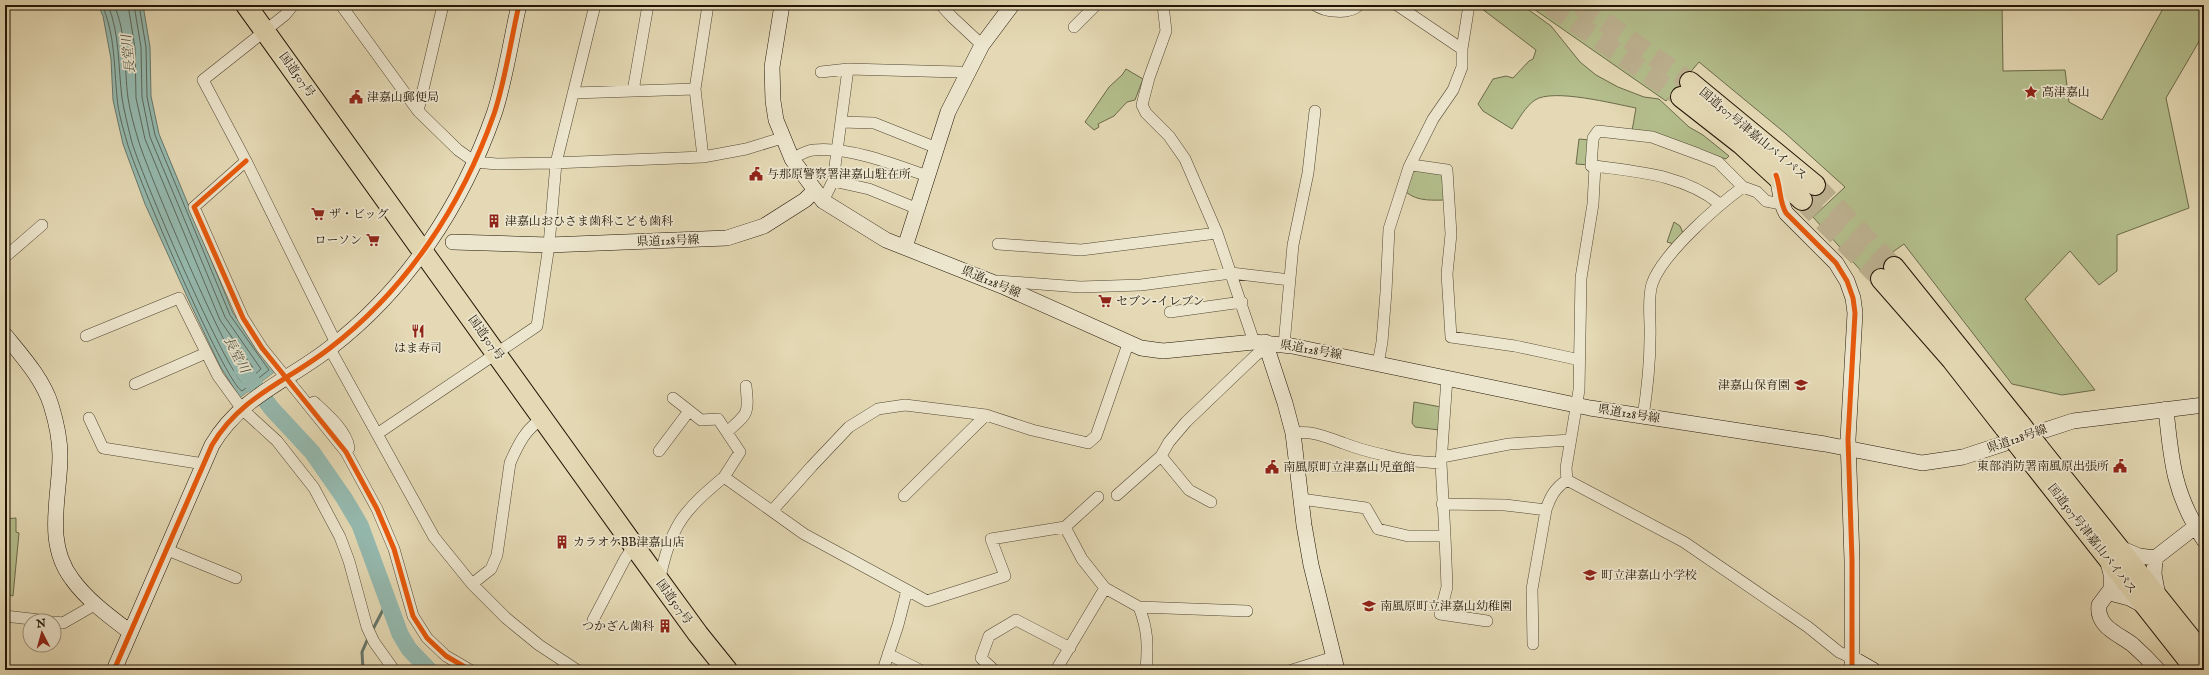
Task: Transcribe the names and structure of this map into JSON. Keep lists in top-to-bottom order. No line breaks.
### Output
{"streets":{"highway":["国道507号","国道507号津嘉山バイパス"],"street":["県道128号線"]},"water":["長堂川"],"places":{"place":["高津嘉山"],"public building":["津嘉山郵便局","与那原警察署津嘉山駐在所","東部消防署南風原出張所","南風原町立津嘉山児童館"],"supermarket":["ザ・ビッグ","ローソン","セブン-イレブン"],"building":["津嘉山おひさま歯科こども歯科","カラオケBB津嘉山店","つかざん歯科"],"restaurant":["はま寿司"],"school or university":["津嘉山保育園","町立津嘉山小学校","南風原町立津嘉山幼稚園"]},"north":"top"}
